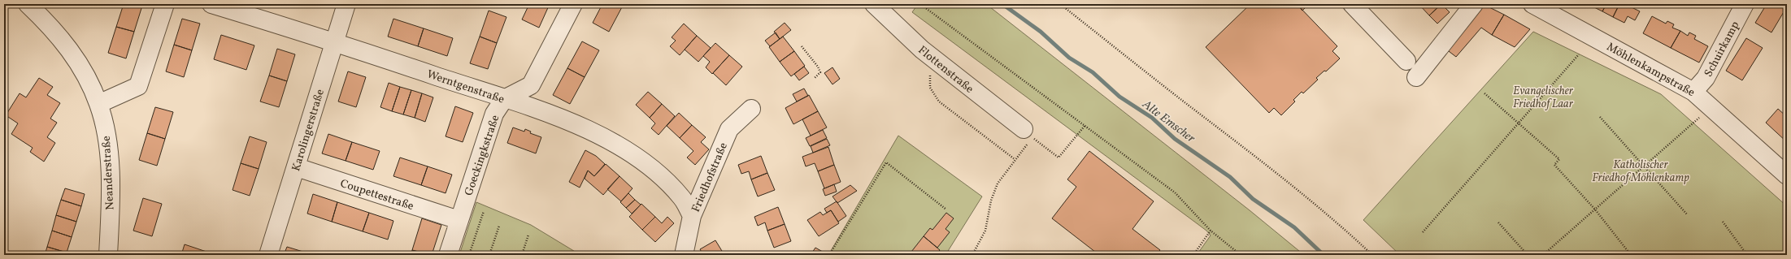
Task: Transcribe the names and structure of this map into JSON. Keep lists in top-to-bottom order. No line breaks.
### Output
{"streets":{"street":["Schuirkamp","Flottenstraße","Möhlenkampstraße","Werntgenstraße","Karolingerstraße","Goeckingkstraße","Neanderstraße","Friedhofstraße","Coupettestraße"]},"crossings":[["Schuirkamp","Möhlenkampstraße"],["Werntgenstraße","Karolingerstraße"],["Werntgenstraße","Goeckingkstraße"],["Werntgenstraße","Friedhofstraße"],["Karolingerstraße","Coupettestraße"],["Goeckingkstraße","Coupettestraße"]],"water":["Alte Emscher"],"parks":["Evangelischer Friedhof Laar","Katholischer Friedhof Möhlenkamp"]}
